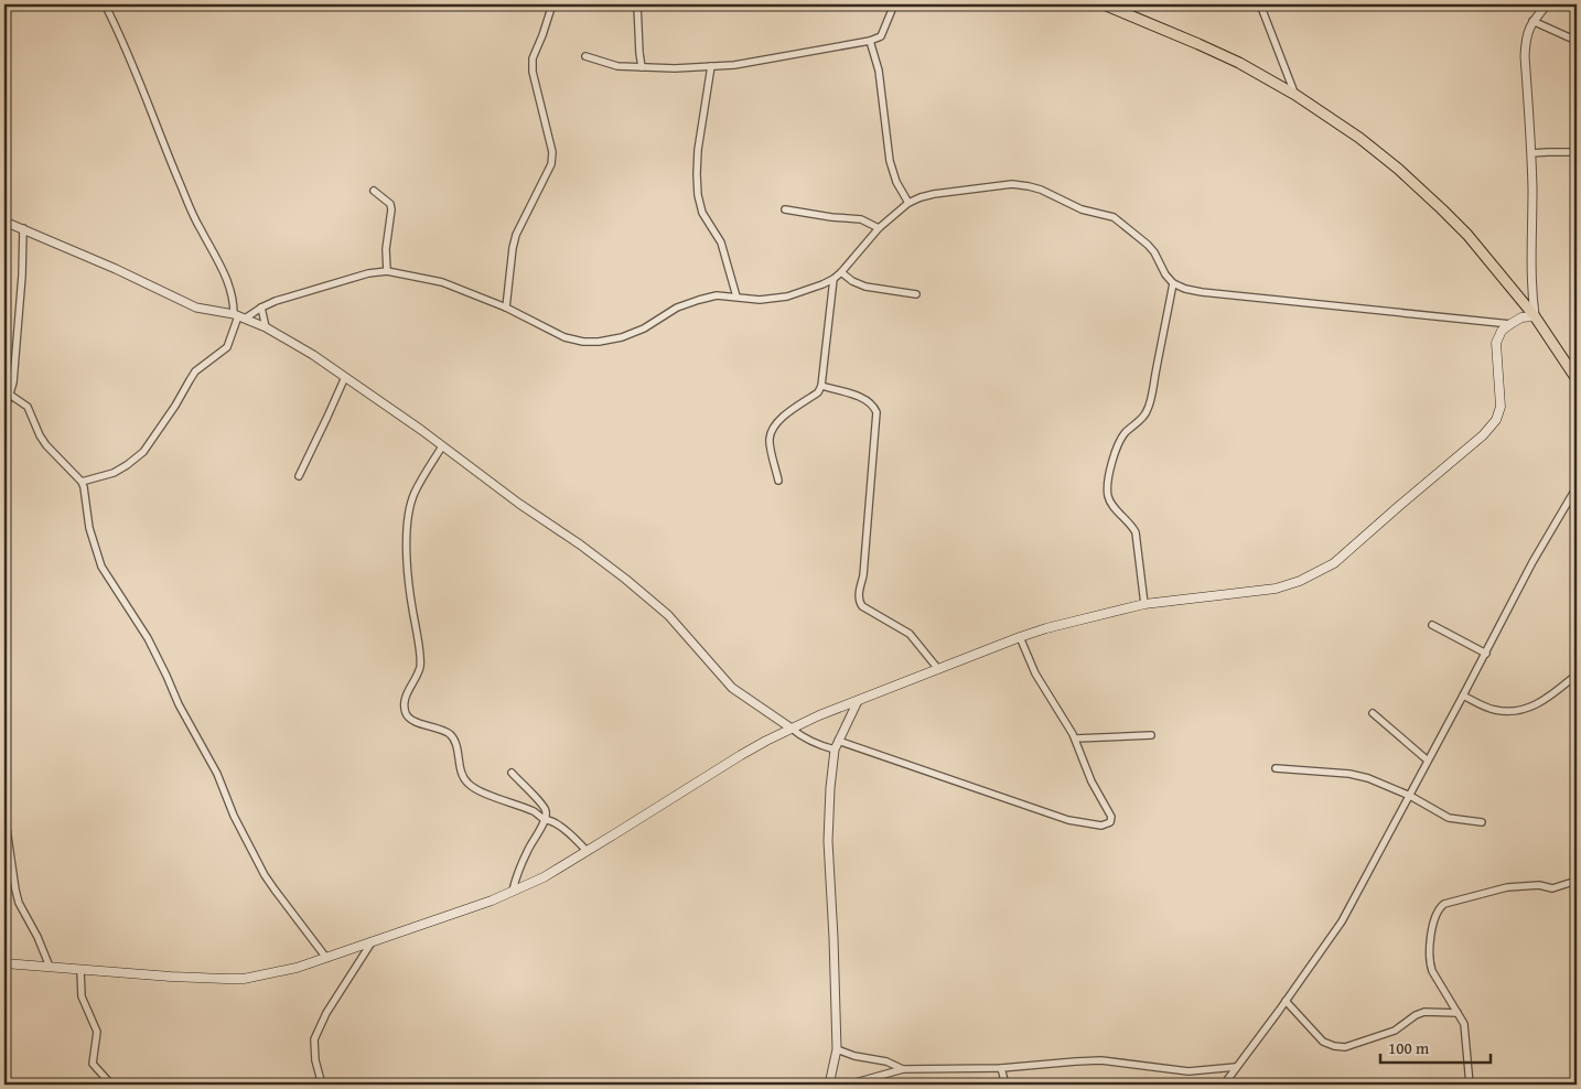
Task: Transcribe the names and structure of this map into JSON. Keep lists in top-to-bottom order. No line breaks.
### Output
{"scale_bar":"100 m"}
